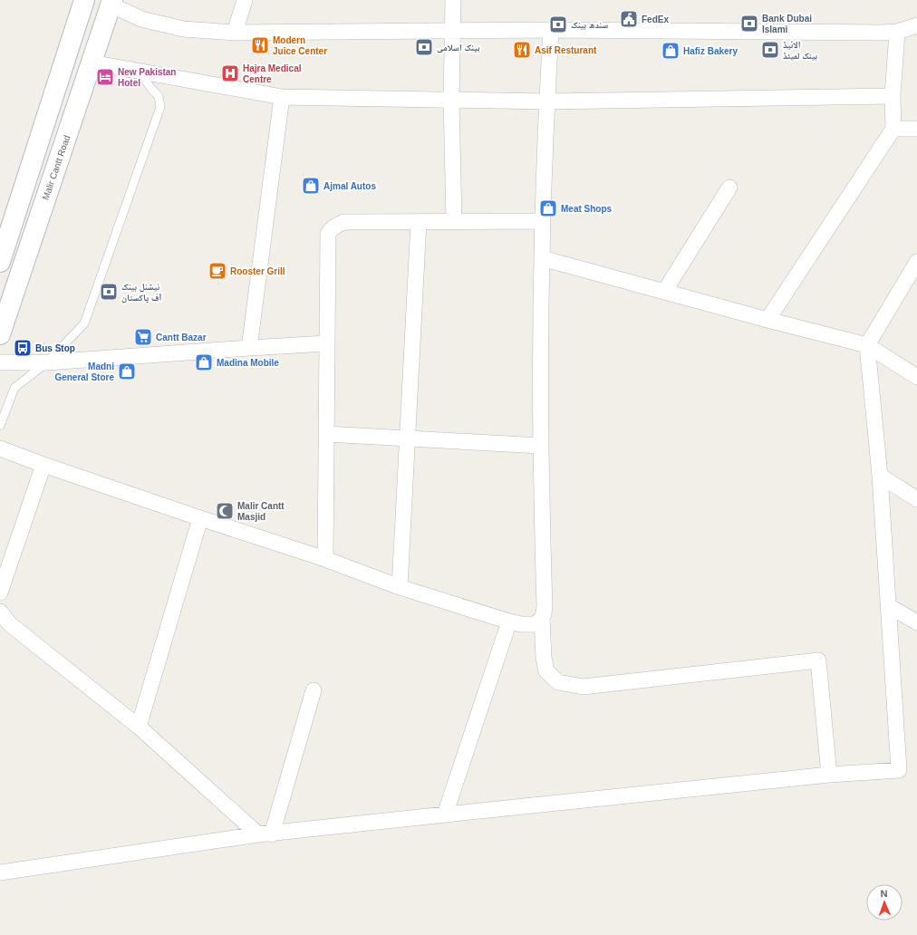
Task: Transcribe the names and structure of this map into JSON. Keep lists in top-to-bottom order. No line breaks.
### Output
{"streets":{"main road":["Malir Cantt Road"]},"places":{"public building":["FedEx"],"bank":["Bank Dubai Islami","سندھ بینک","بینک اسلامی","الائیڈ بینک لمیٹڈ","نیشنل بینک آف پاکستان"],"restaurant":["Modern Juice Center","Asif Resturant"],"shop":["Hafiz Bakery","Ajmal Autos","Meat Shops","Madina Mobile","Madni General Store"],"hospital":["Hajra Medical Centre"],"hotel":["New Pakistan Hotel"],"cafe":["Rooster Grill"],"supermarket":["Cantt Bazar"],"bus stop":["Bus Stop"],"mosque":["Malir Cantt Masjid"]},"north":"top"}
